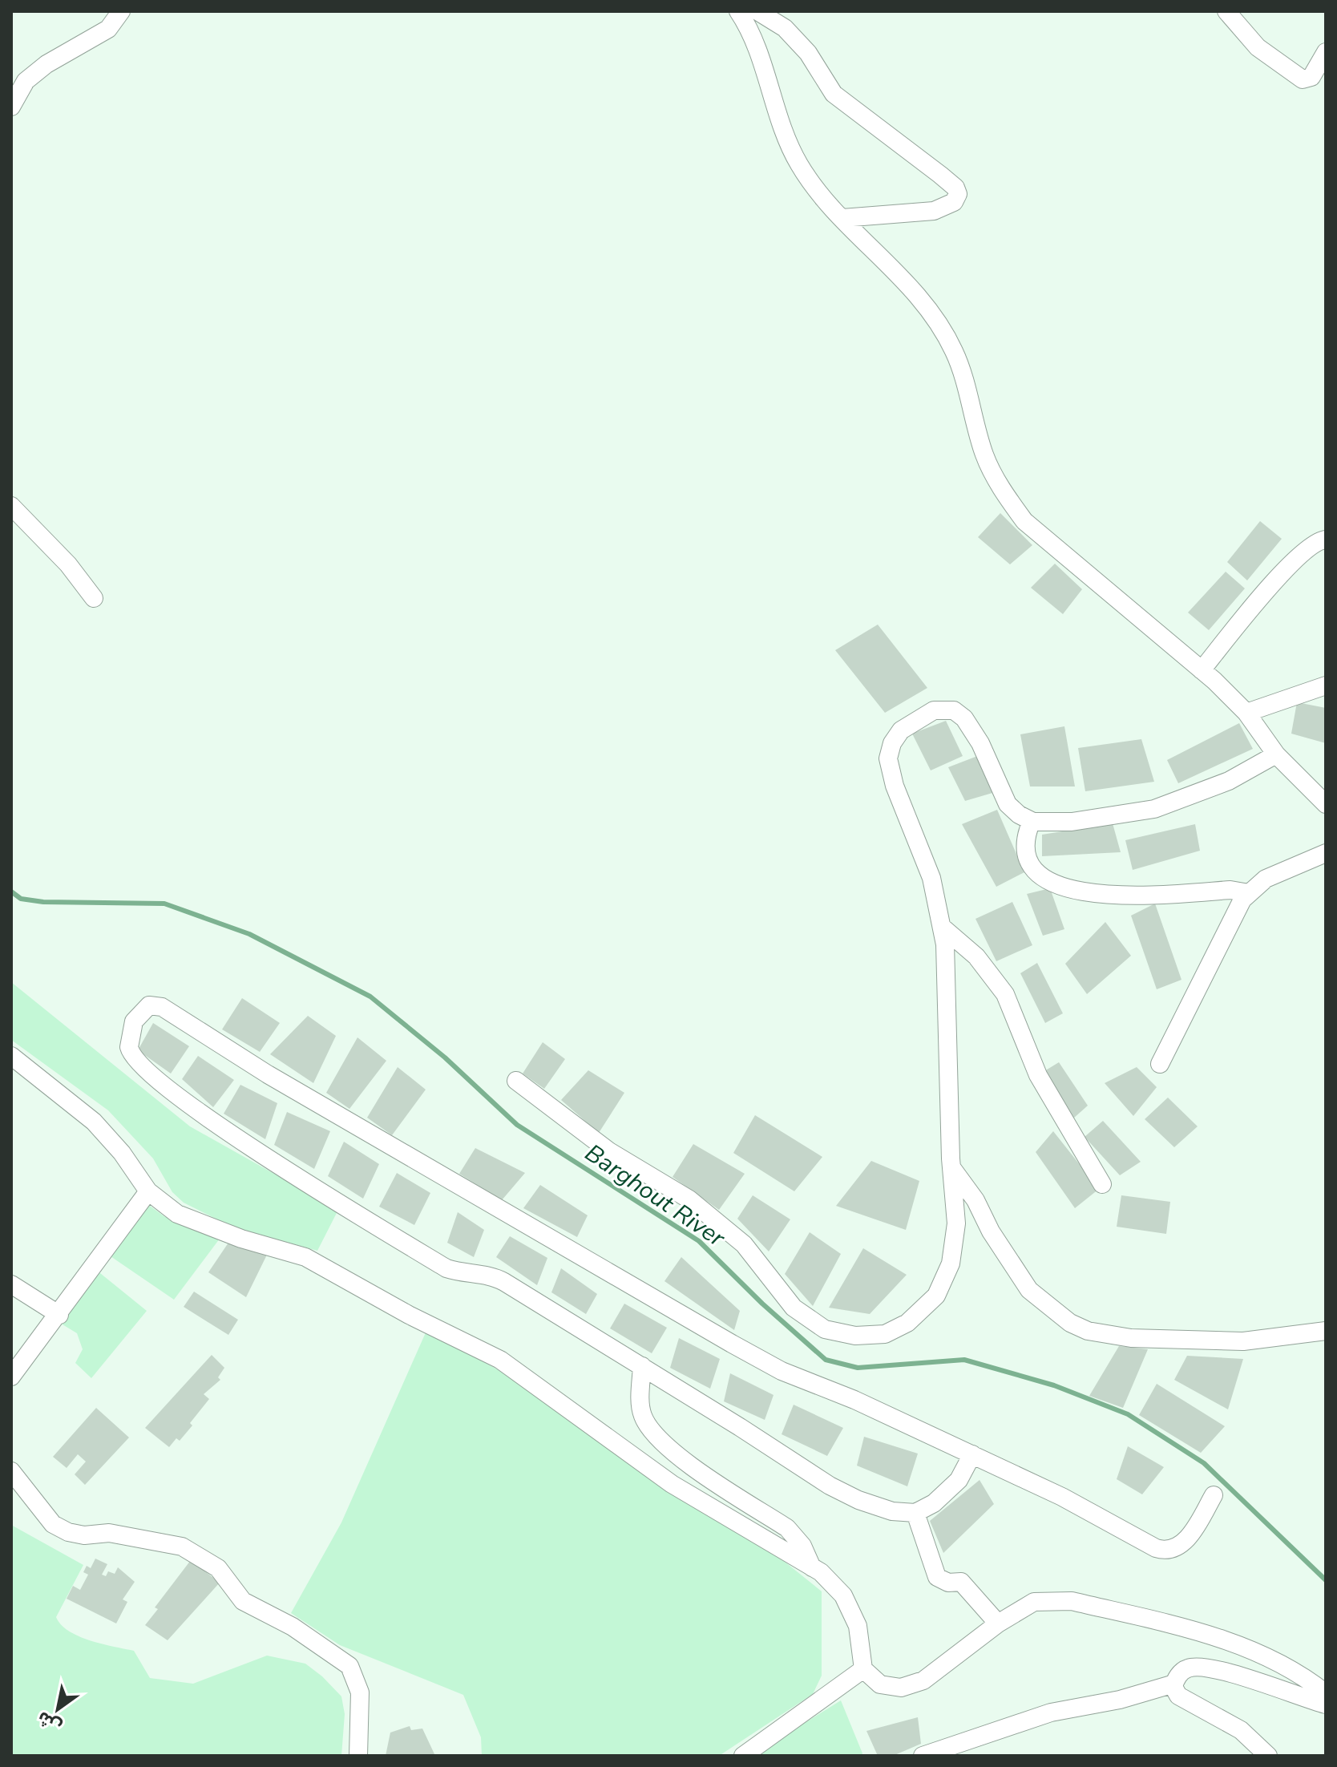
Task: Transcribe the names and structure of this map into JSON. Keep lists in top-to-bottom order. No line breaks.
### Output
{"water":["Barghout River"],"north":"bottom left"}
